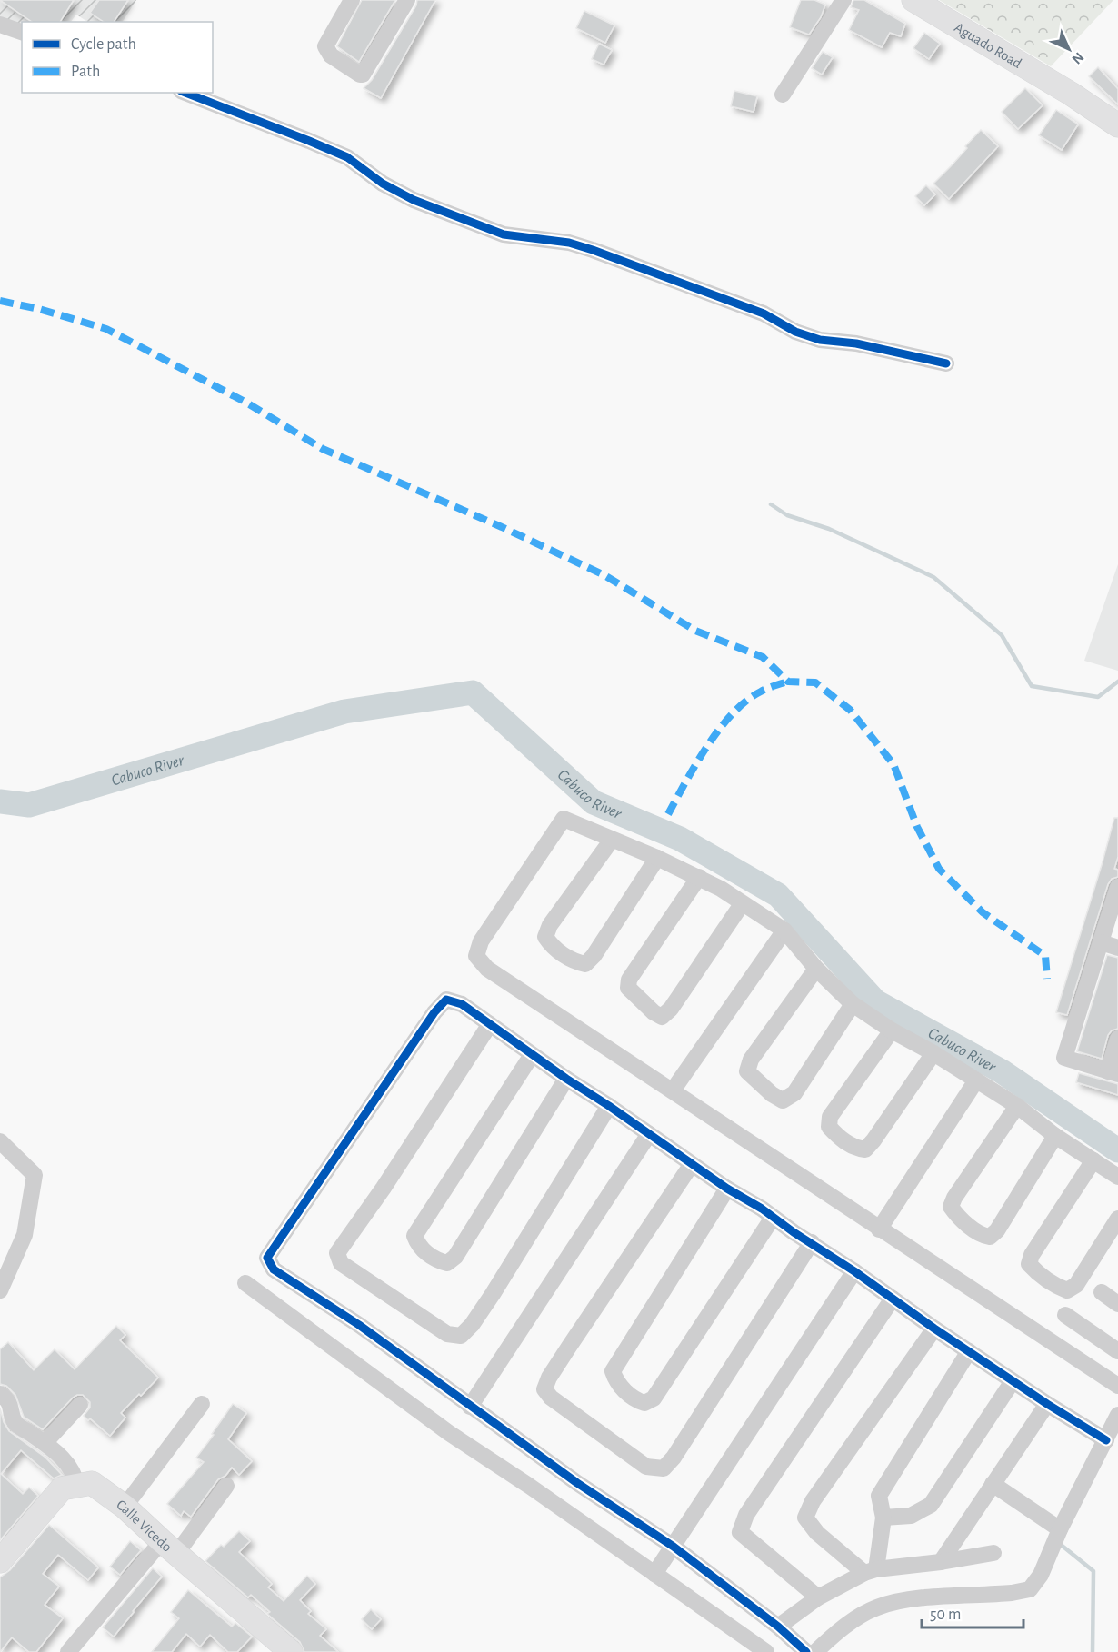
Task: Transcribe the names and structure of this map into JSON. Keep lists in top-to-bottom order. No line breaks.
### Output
{"streets":{"street":["Aguado Road","Calle Vicedo"]},"water":["Cabuco River"],"legend":["Cycle path","Path"],"scale_bar":"50 m","north":"bottom right"}
